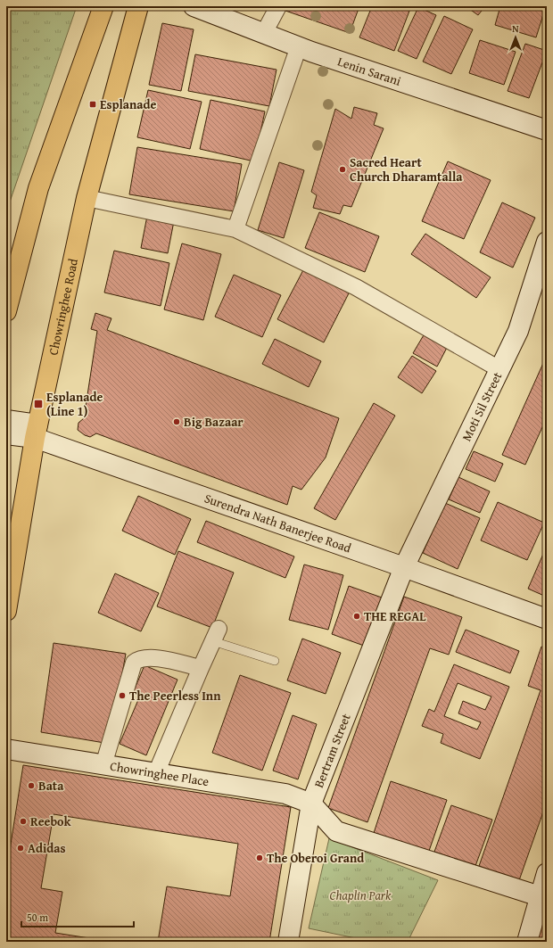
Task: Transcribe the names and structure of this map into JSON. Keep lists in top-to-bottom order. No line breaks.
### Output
{"streets":{"main road":["Chowringhee Road"],"street":["Lenin Sarani","Moti Sil Street","Surendra Nath Banerjee Road","Bertram Street","Chowringhee Place"]},"crossings":[["Chowringhee Road","Surendra Nath Banerjee Road"],["Moti Sil Street","Surendra Nath Banerjee Road"],["Moti Sil Street","Bertram Street"],["Surendra Nath Banerjee Road","Bertram Street"],["Bertram Street","Chowringhee Place"]],"parks":["Chaplin Park"],"places":{"transit":["Esplanade","Esplanade (Line 1)"],"other":["Sacred Heart Church Dharamtalla","Big Bazaar","THE REGAL","The Peerless Inn","Bata","Reebok","Adidas","The Oberoi Grand"]},"scale_bar":"50 m","north":"top"}
